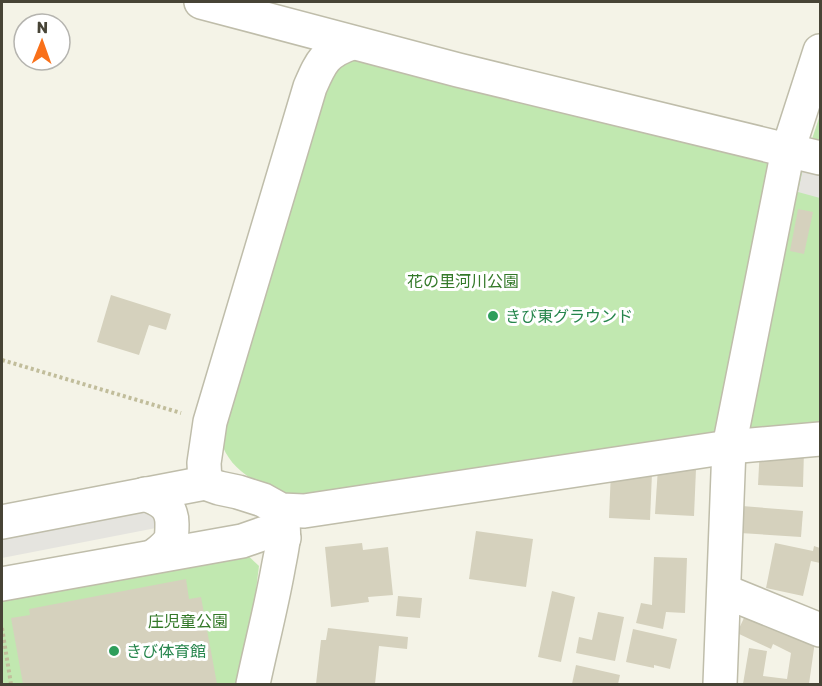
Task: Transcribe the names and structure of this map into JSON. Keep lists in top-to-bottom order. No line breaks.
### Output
{"parks":["花の里河川公園","庄児童公園"],"places":["きび東グラウンド","きび体育館"],"north":"top"}
